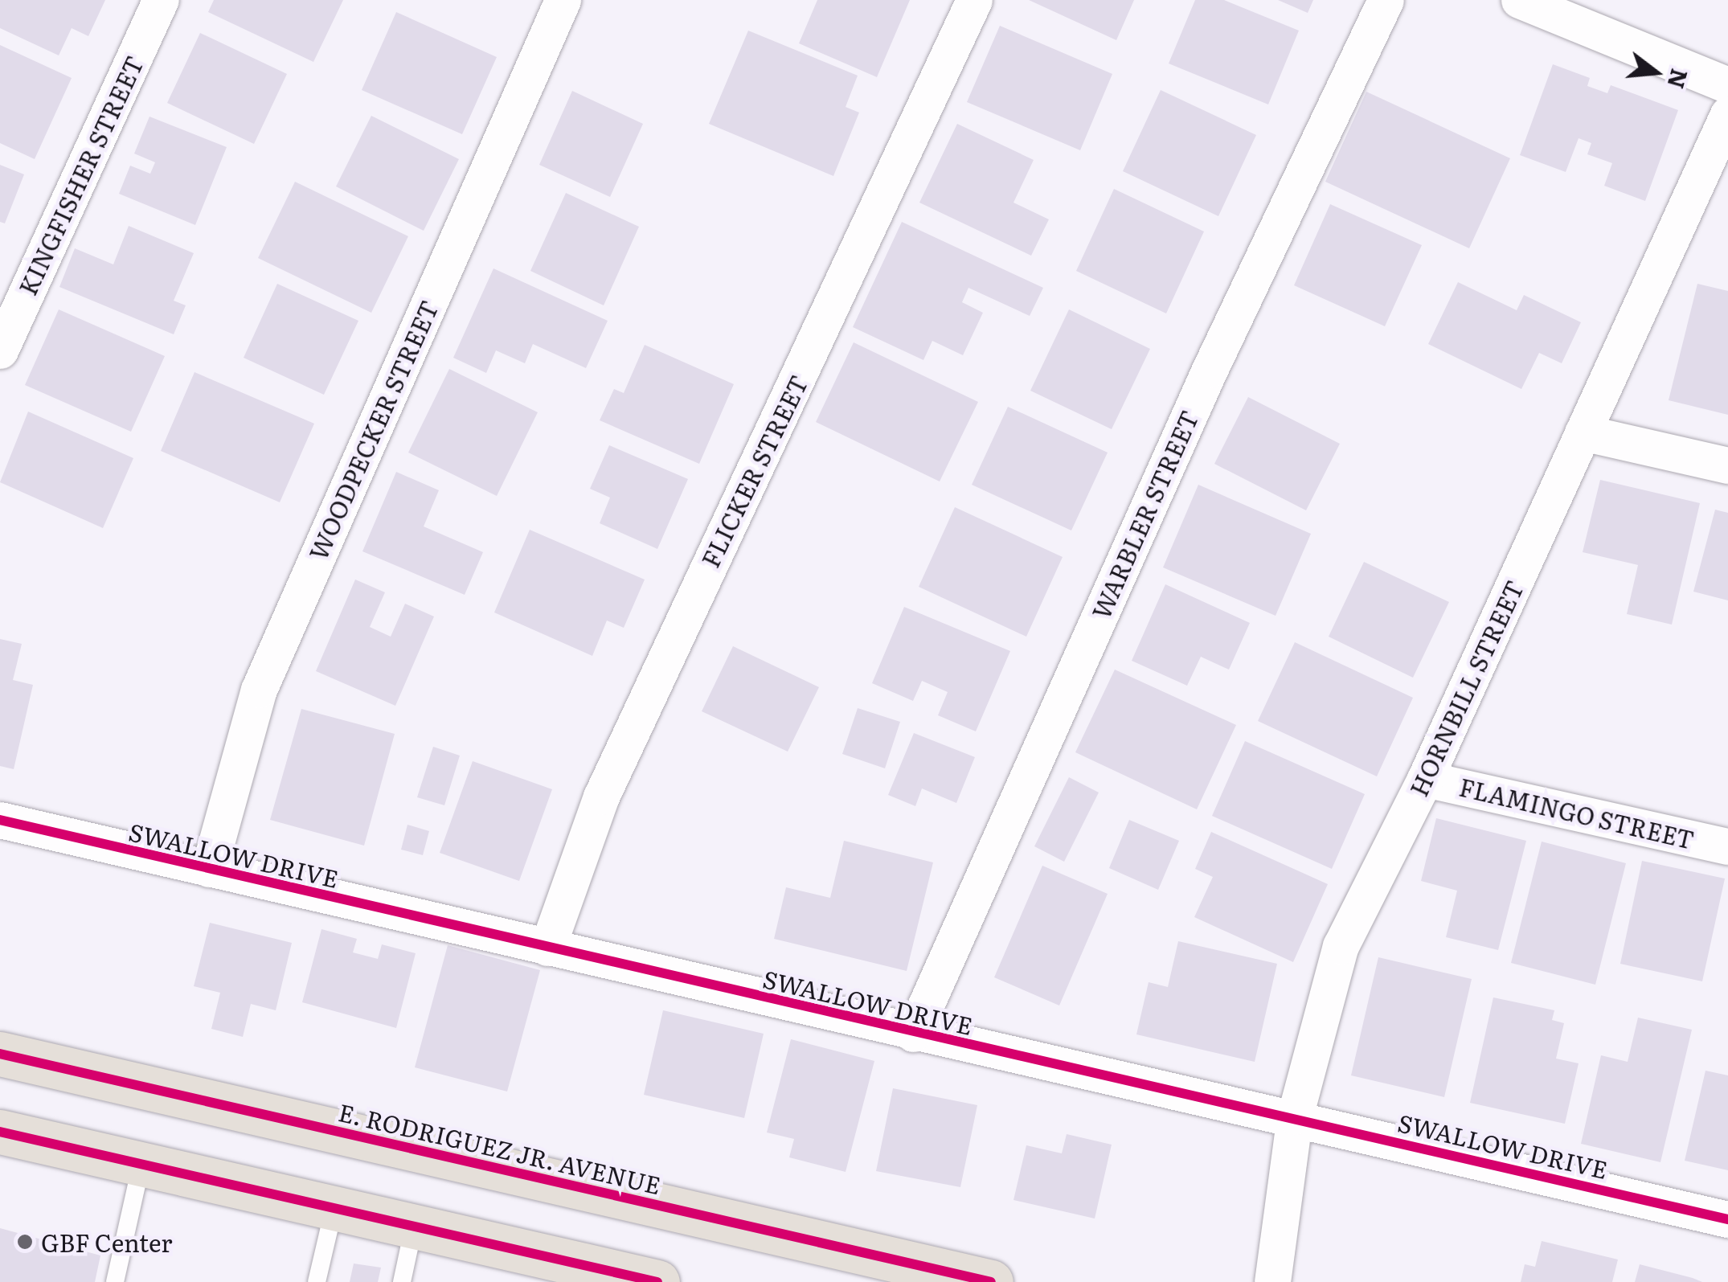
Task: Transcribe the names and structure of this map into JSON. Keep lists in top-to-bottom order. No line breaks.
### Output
{"streets":{"main road":["E. RODRIGUEZ JR. AVENUE"],"street":["KINGFISHER STREET","WOODPECKER STREET","FLICKER STREET","WARBLER STREET","HORNBILL STREET","FLAMINGO STREET","SWALLOW DRIVE"]},"crossings":[["WOODPECKER STREET","SWALLOW DRIVE"],["FLICKER STREET","SWALLOW DRIVE"],["WARBLER STREET","SWALLOW DRIVE"],["HORNBILL STREET","FLAMINGO STREET"],["HORNBILL STREET","SWALLOW DRIVE"]],"places":["GBF Center"],"north":"right"}
